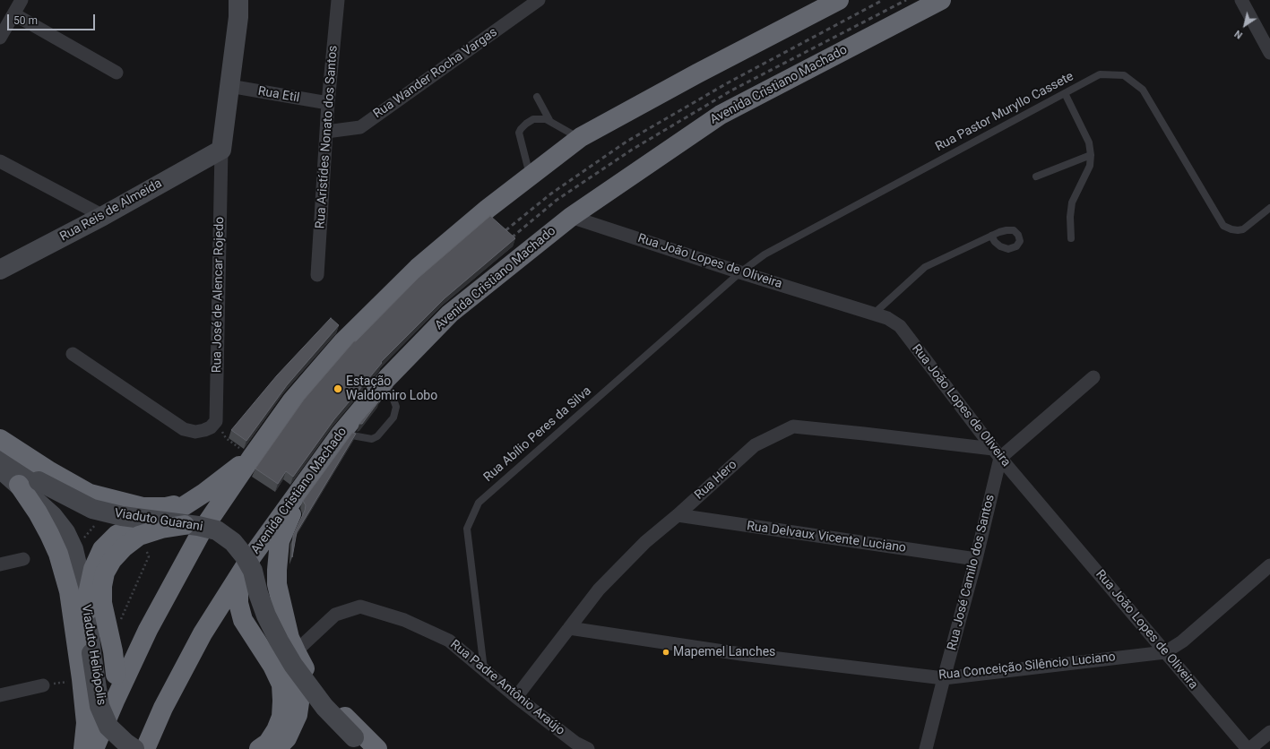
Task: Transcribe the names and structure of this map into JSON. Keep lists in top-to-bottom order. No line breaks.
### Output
{"streets":{"highway":["Avenida Cristiano Machado"],"main road":["Rua Reis de Almeida","Rua José de Alencar Rojedo","Viaduto Guarani","Viaduto Heliópolis"],"street":["Rua Wander Rocha Vargas","Rua Etil","Rua Aristídes Nonato dos Santos","Rua João Lopes de Oliveira","Rua Hero","Rua Delvaux Vicente Luciano","Rua José Camilo dos Santos","Rua Conceição Silêncio Luciano","Rua Padre Antônio Araújo"],"lane":["Rua Pastor Muryllo Cassete","Rua Abílio Peres da Silva"]},"crossings":[["Rua Wander Rocha Vargas","Rua Aristídes Nonato dos Santos"],["Avenida Cristiano Machado","Rua João Lopes de Oliveira"],["Rua Etil","Rua Aristídes Nonato dos Santos"],["Rua Etil","Rua José de Alencar Rojedo"],["Rua Pastor Muryllo Cassete","Rua João Lopes de Oliveira"],["Rua Pastor Muryllo Cassete","Rua Abílio Peres da Silva"],["Rua Reis de Almeida","Rua José de Alencar Rojedo"],["Rua João Lopes de Oliveira","Rua Abílio Peres da Silva"],["Rua João Lopes de Oliveira","Rua Hero"],["Rua João Lopes de Oliveira","Rua José Camilo dos Santos"],["Rua João Lopes de Oliveira","Rua Conceição Silêncio Luciano"],["Rua Abílio Peres da Silva","Rua Padre Antônio Araújo"],["Rua Hero","Rua Delvaux Vicente Luciano"],["Rua Hero","Rua José Camilo dos Santos"],["Rua Hero","Rua Conceição Silêncio Luciano"],["Rua Hero","Rua Padre Antônio Araújo"],["Viaduto Guarani","Rua Padre Antônio Araújo"],["Rua Delvaux Vicente Luciano","Rua José Camilo dos Santos"],["Rua José Camilo dos Santos","Rua Conceição Silêncio Luciano"]],"places":["Estação Waldomiro Lobo","Mapemel Lanches"],"scale_bar":"50 m","north":"bottom left"}
